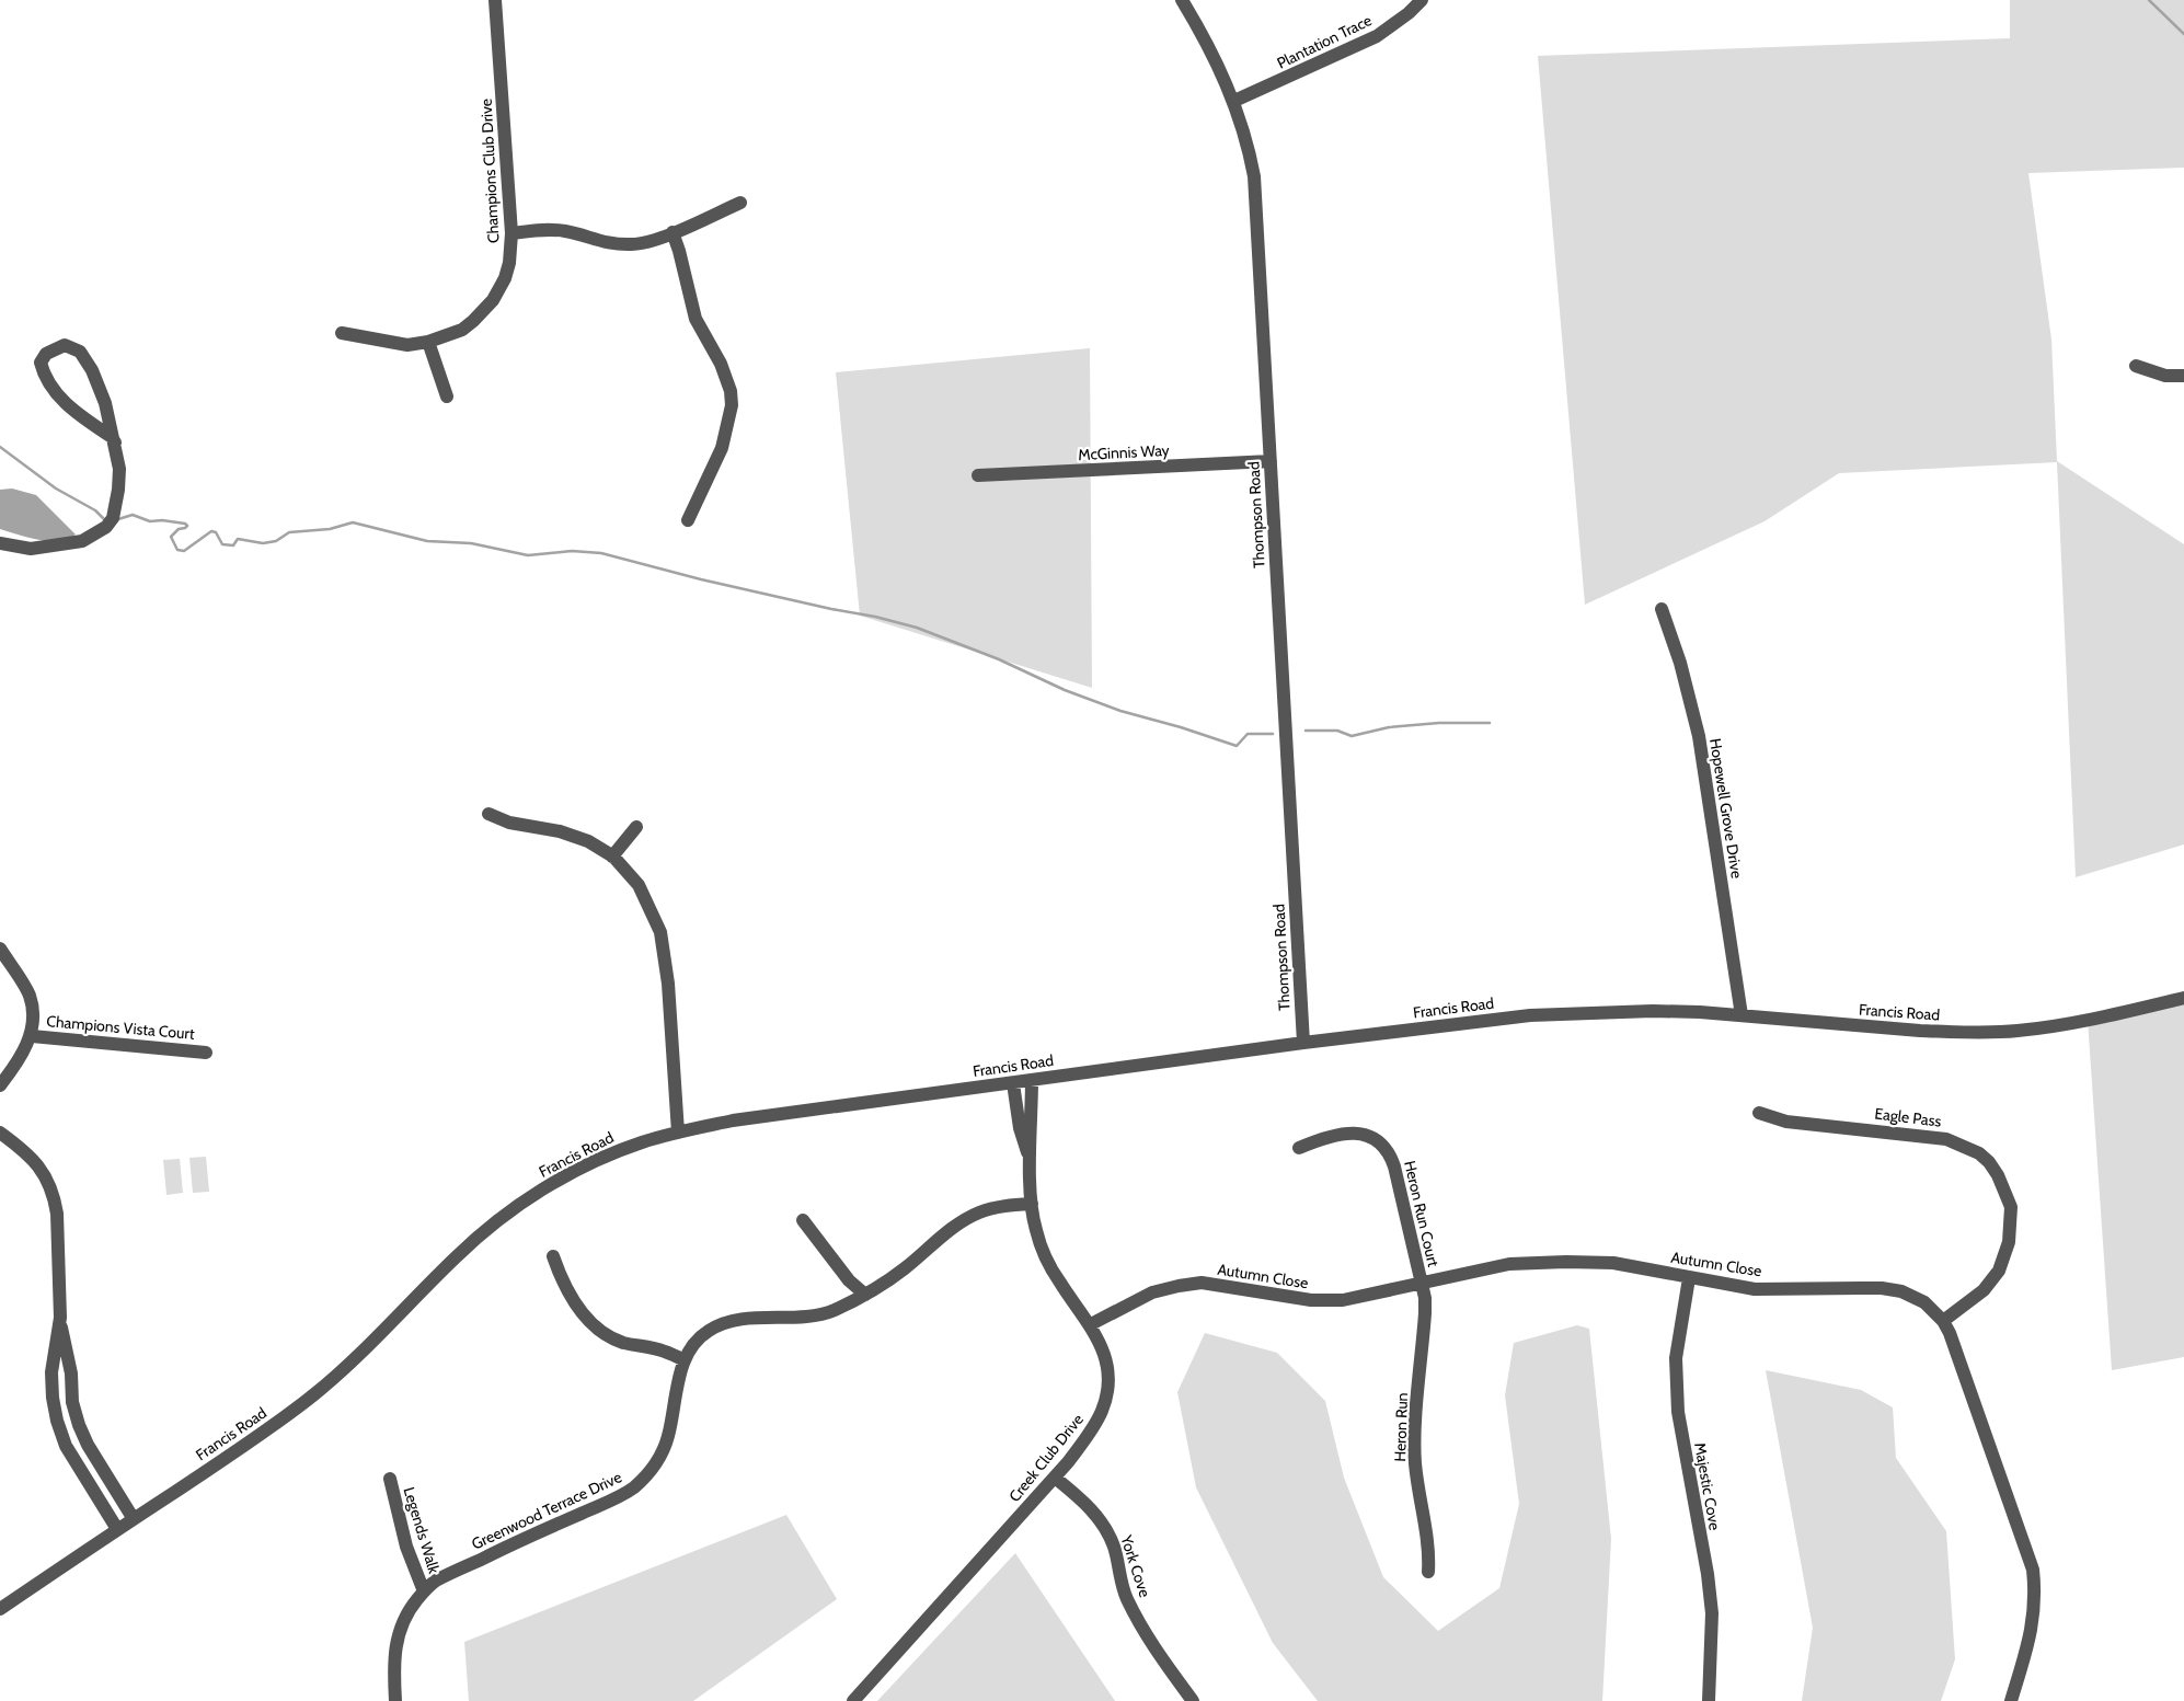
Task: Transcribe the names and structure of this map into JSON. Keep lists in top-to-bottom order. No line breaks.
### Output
{"streets":{"street":["Plantation Trace","Champions Club Drive","McGinnis Way","Thompson Road","Hopewell Grove Drive","Francis Road","Champions Vista Court","Eagle Pass","Heron Run Court","Autumn Close","Heron Run","Creek Club Drive","Majestic Cove","Greenwood Terrace Drive","Legends Walk","York Cove"]},"crossings":[["Plantation Trace","Thompson Road"],["McGinnis Way","Thompson Road"],["Thompson Road","Francis Road"],["Hopewell Grove Drive","Francis Road"],["Francis Road","Creek Club Drive"],["Eagle Pass","Autumn Close"],["Heron Run Court","Autumn Close"],["Heron Run Court","Heron Run"],["Autumn Close","Heron Run"],["Autumn Close","Creek Club Drive"],["Autumn Close","Majestic Cove"],["Creek Club Drive","Greenwood Terrace Drive"],["Creek Club Drive","York Cove"],["Greenwood Terrace Drive","Legends Walk"]]}
